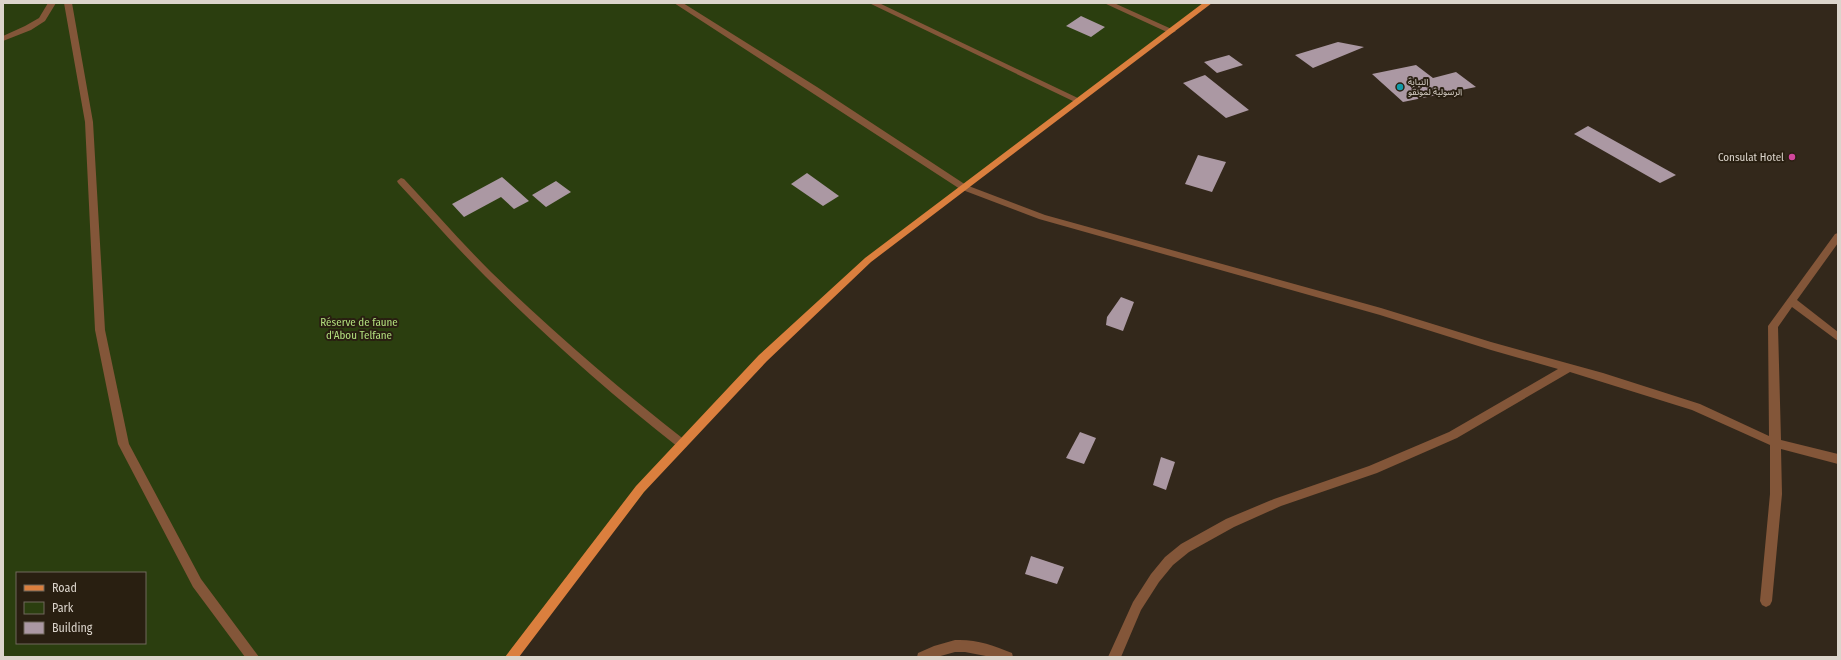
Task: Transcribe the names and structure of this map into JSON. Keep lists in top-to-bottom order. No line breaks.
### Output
{"parks":["Réserve de faune d'Abou Telfane"],"places":["النيابة الرسولية لمونقو","Consulat Hotel"],"legend":["Road","Park","Building"]}
